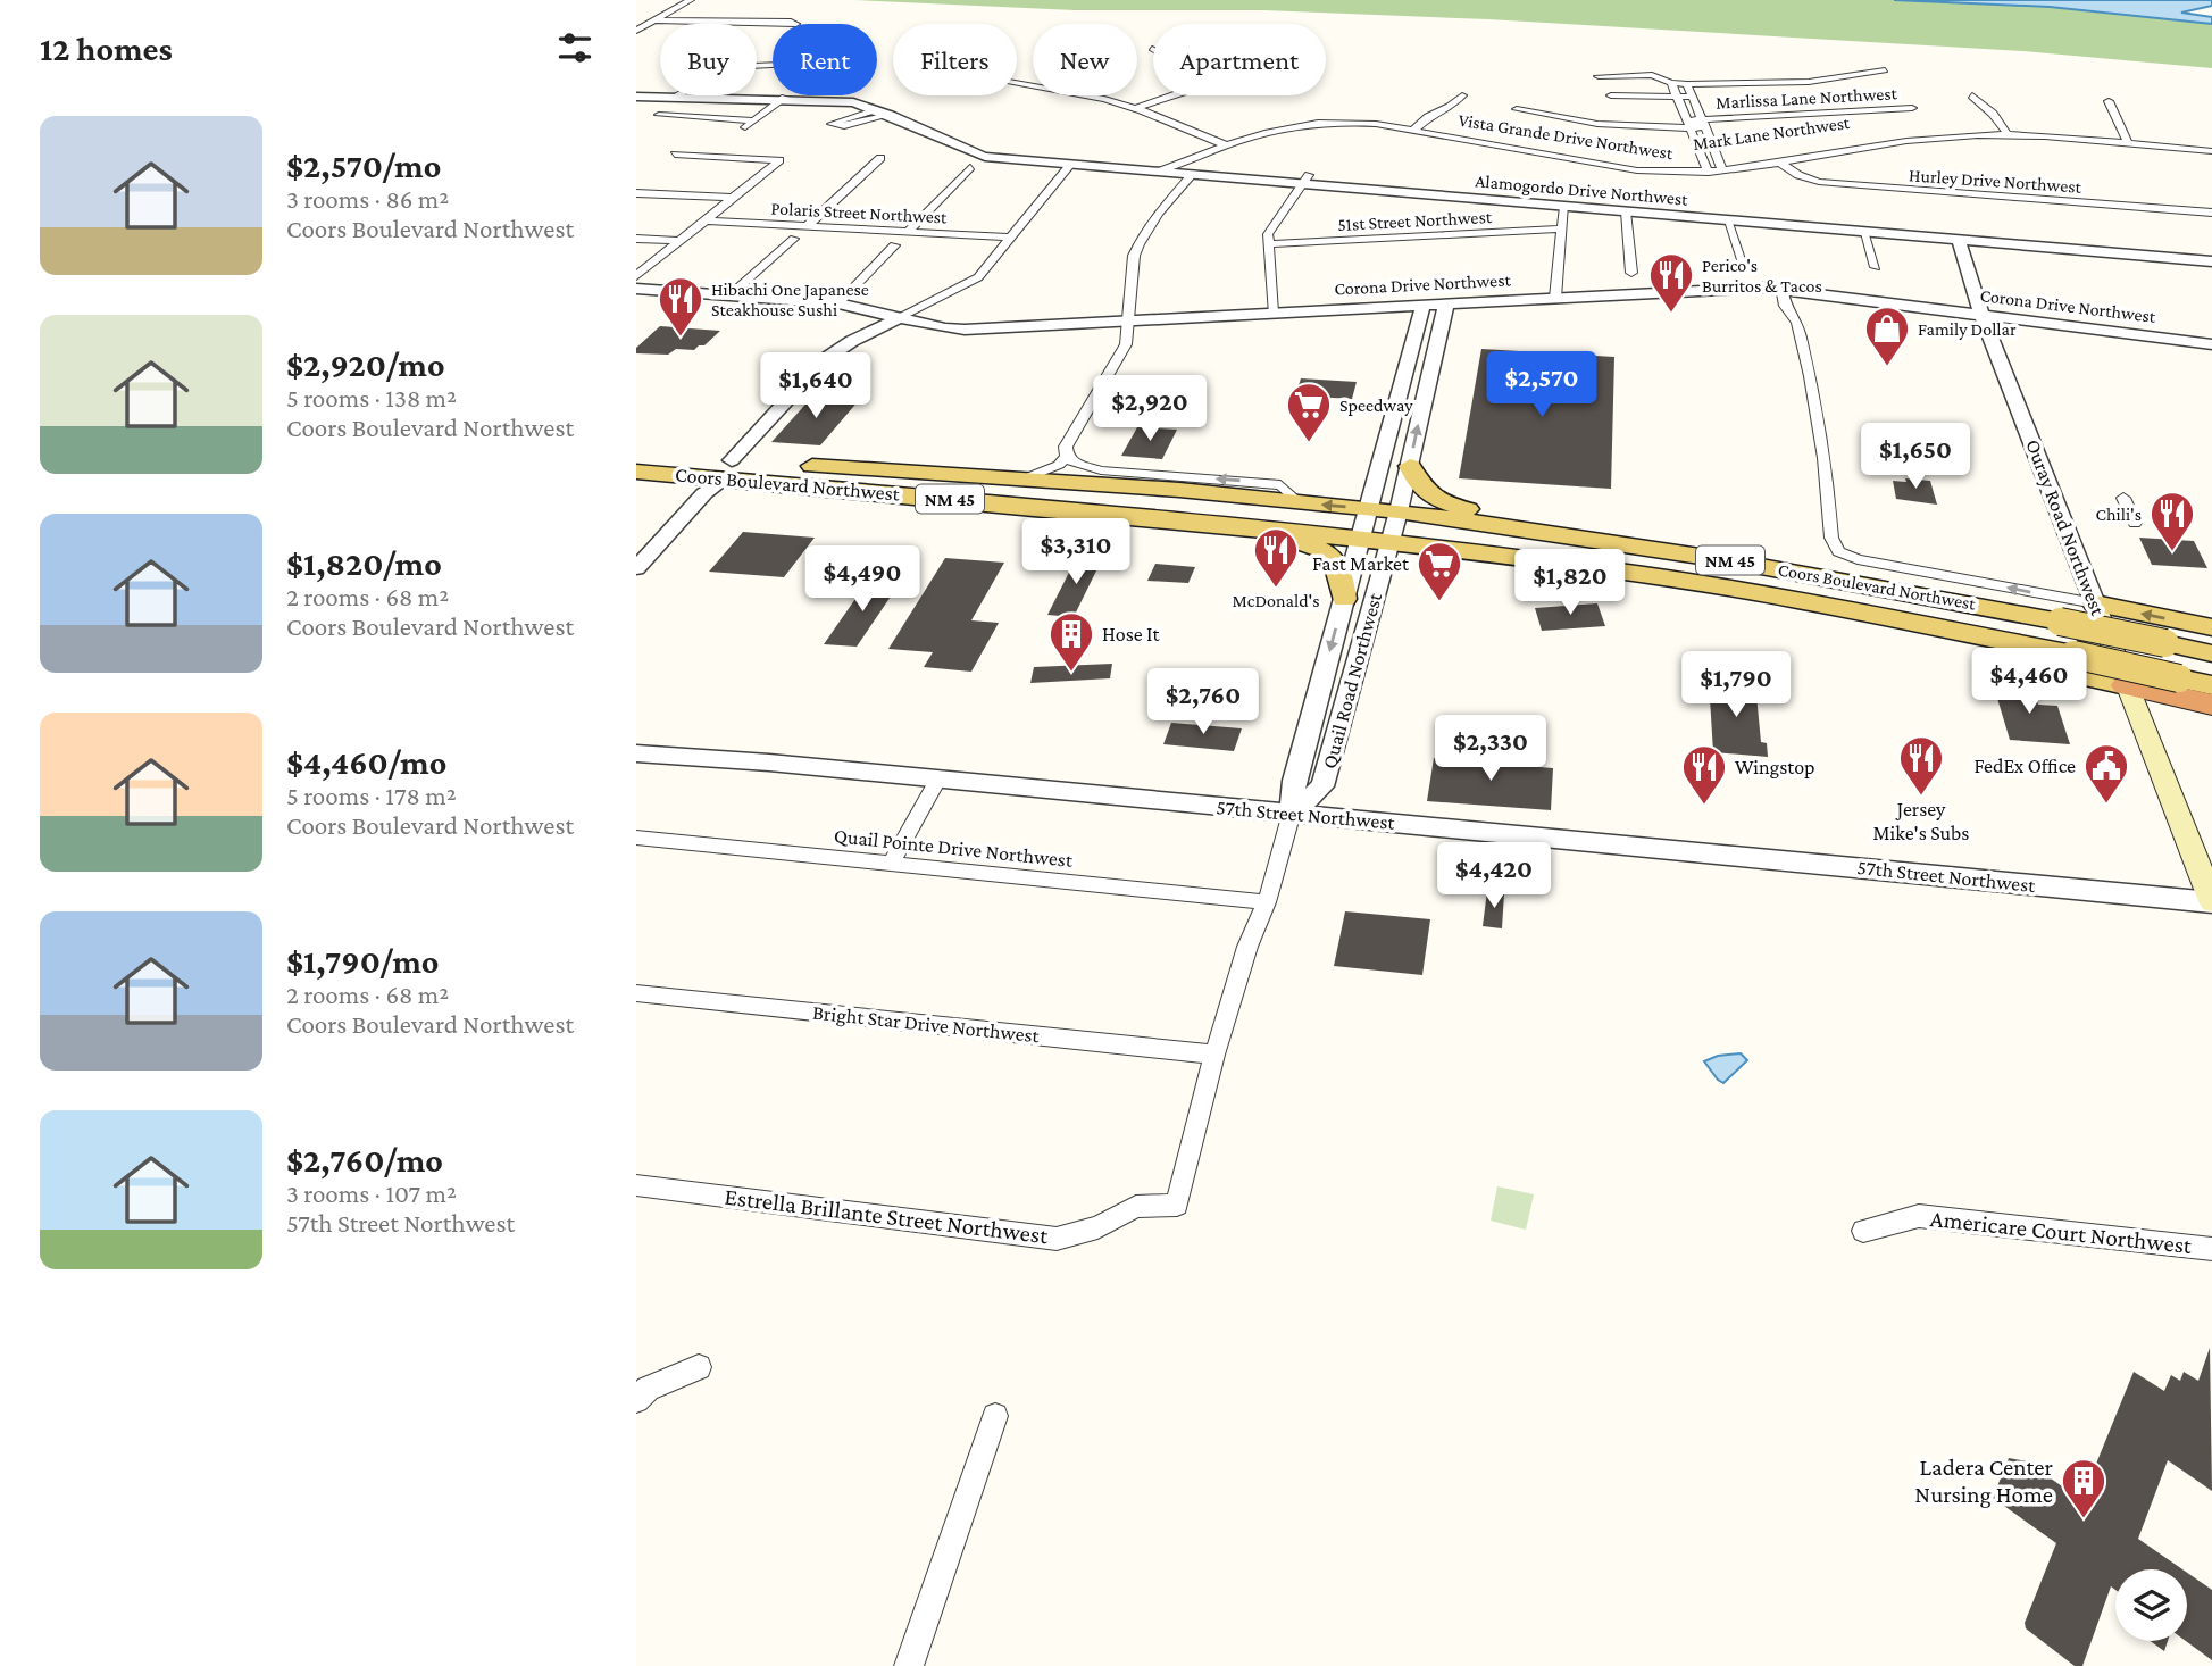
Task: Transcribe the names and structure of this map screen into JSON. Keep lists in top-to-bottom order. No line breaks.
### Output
{"streets":{"main road":["Coors Boulevard Northwest","NM 45","Ouray Road Northwest"],"street":["Marlissa Lane Northwest","Mark Lane Northwest","Vista Grande Drive Northwest","Hurley Drive Northwest","Alamogordo Drive Northwest","Polaris Street Northwest","51st Street Northwest","Corona Drive Northwest","Quail Road Northwest","57th Street Northwest","Quail Pointe Drive Northwest","Bright Star Drive Northwest","Estrella Brillante Street Northwest","Americare Court Northwest"]},"crossings":[["Vista Grande Drive Northwest","Hurley Drive Northwest"],["Vista Grande Drive Northwest","Alamogordo Drive Northwest"],["Alamogordo Drive Northwest","Ouray Road Northwest"],["Corona Drive Northwest","Ouray Road Northwest"],["Corona Drive Northwest","Quail Road Northwest"],["Coors Boulevard Northwest","Quail Road Northwest"],["Ouray Road Northwest","57th Street Northwest"],["Quail Road Northwest","57th Street Northwest"],["Quail Road Northwest","Quail Pointe Drive Northwest"],["Quail Road Northwest","Bright Star Drive Northwest"],["Quail Road Northwest","Estrella Brillante Street Northwest"]],"places":{"restaurant":["Perico's Burritos & Tacos","Hibachi One Japanese Steakhouse Sushi","Chili's","McDonald's","Jersey Mike's Subs","Wingstop"],"shop":["Family Dollar"],"supermarket":["Speedway","Fast Market"],"building":["Hose It","Ladera Center Nursing Home"],"public building":["FedEx Office"]},"page":{"heading":"12 homes","chip":["Buy","Rent","Filters","New","Apartment"],"list":[{"name":"$2,570/mo","note":"3 rooms · 86 m² · Coors Boulevard Northwest"},{"name":"$2,920/mo","note":"5 rooms · 138 m² · Coors Boulevard Northwest"},{"name":"$1,820/mo","note":"2 rooms · 68 m² · Coors Boulevard Northwest"},{"name":"$4,460/mo","note":"5 rooms · 178 m² · Coors Boulevard Northwest"},{"name":"$1,790/mo","note":"2 rooms · 68 m² · Coors Boulevard Northwest"},{"name":"$2,760/mo","note":"3 rooms · 107 m² · 57th Street Northwest"}],"price":["$2,570","$1,640","$2,920","$1,650","$3,310","$4,490","$1,820","$4,460","$1,790","$2,760","$2,330","$4,420"]}}
